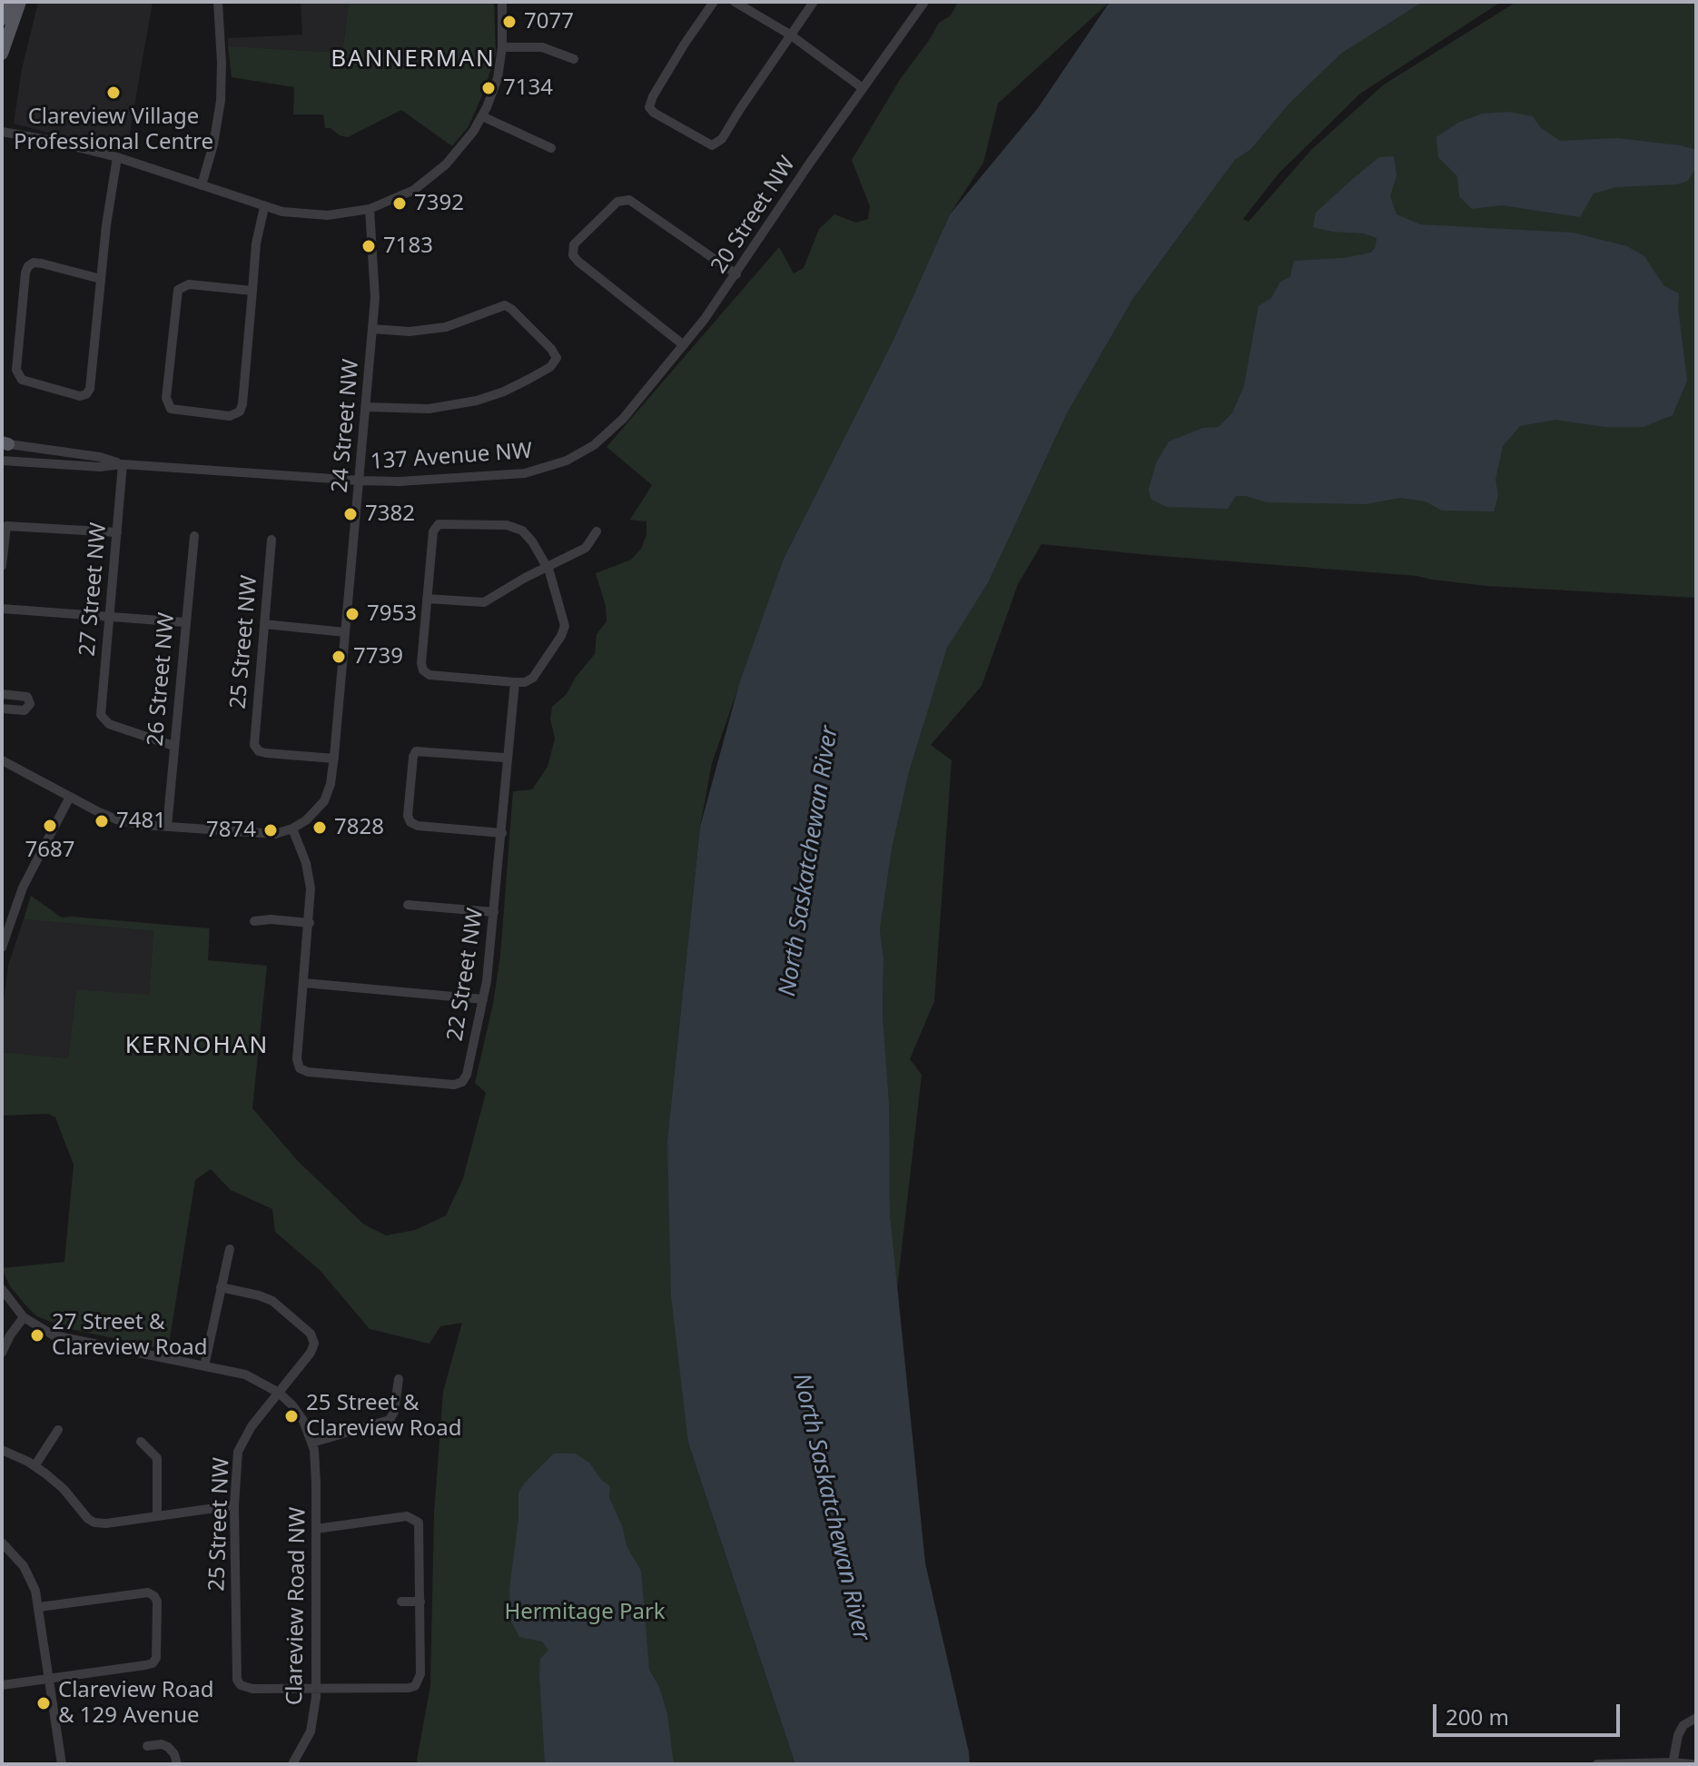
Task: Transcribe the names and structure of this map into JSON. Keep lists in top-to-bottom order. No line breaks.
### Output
{"streets":{"street":["20 Street NW","24 Street NW","137 Avenue NW","27 Street NW","25 Street NW","26 Street NW","22 Street NW","Clareview Road NW"]},"crossings":[["20 Street NW","137 Avenue NW"],["24 Street NW","137 Avenue NW"],["24 Street NW","25 Street NW"],["137 Avenue NW","27 Street NW"],["27 Street NW","26 Street NW"],["25 Street NW","Clareview Road NW"]],"districts":["BANNERMAN","KERNOHAN"],"water":["North Saskatchewan River"],"parks":["Hermitage Park"],"places":["7077","7134","Clareview Village Professional Centre","7392","7183","7382","7953","7739","7481","7687","7828","7874","27 Street & Clareview Road","25 Street & Clareview Road","Clareview Road & 129 Avenue"],"scale_bar":"200 m"}
